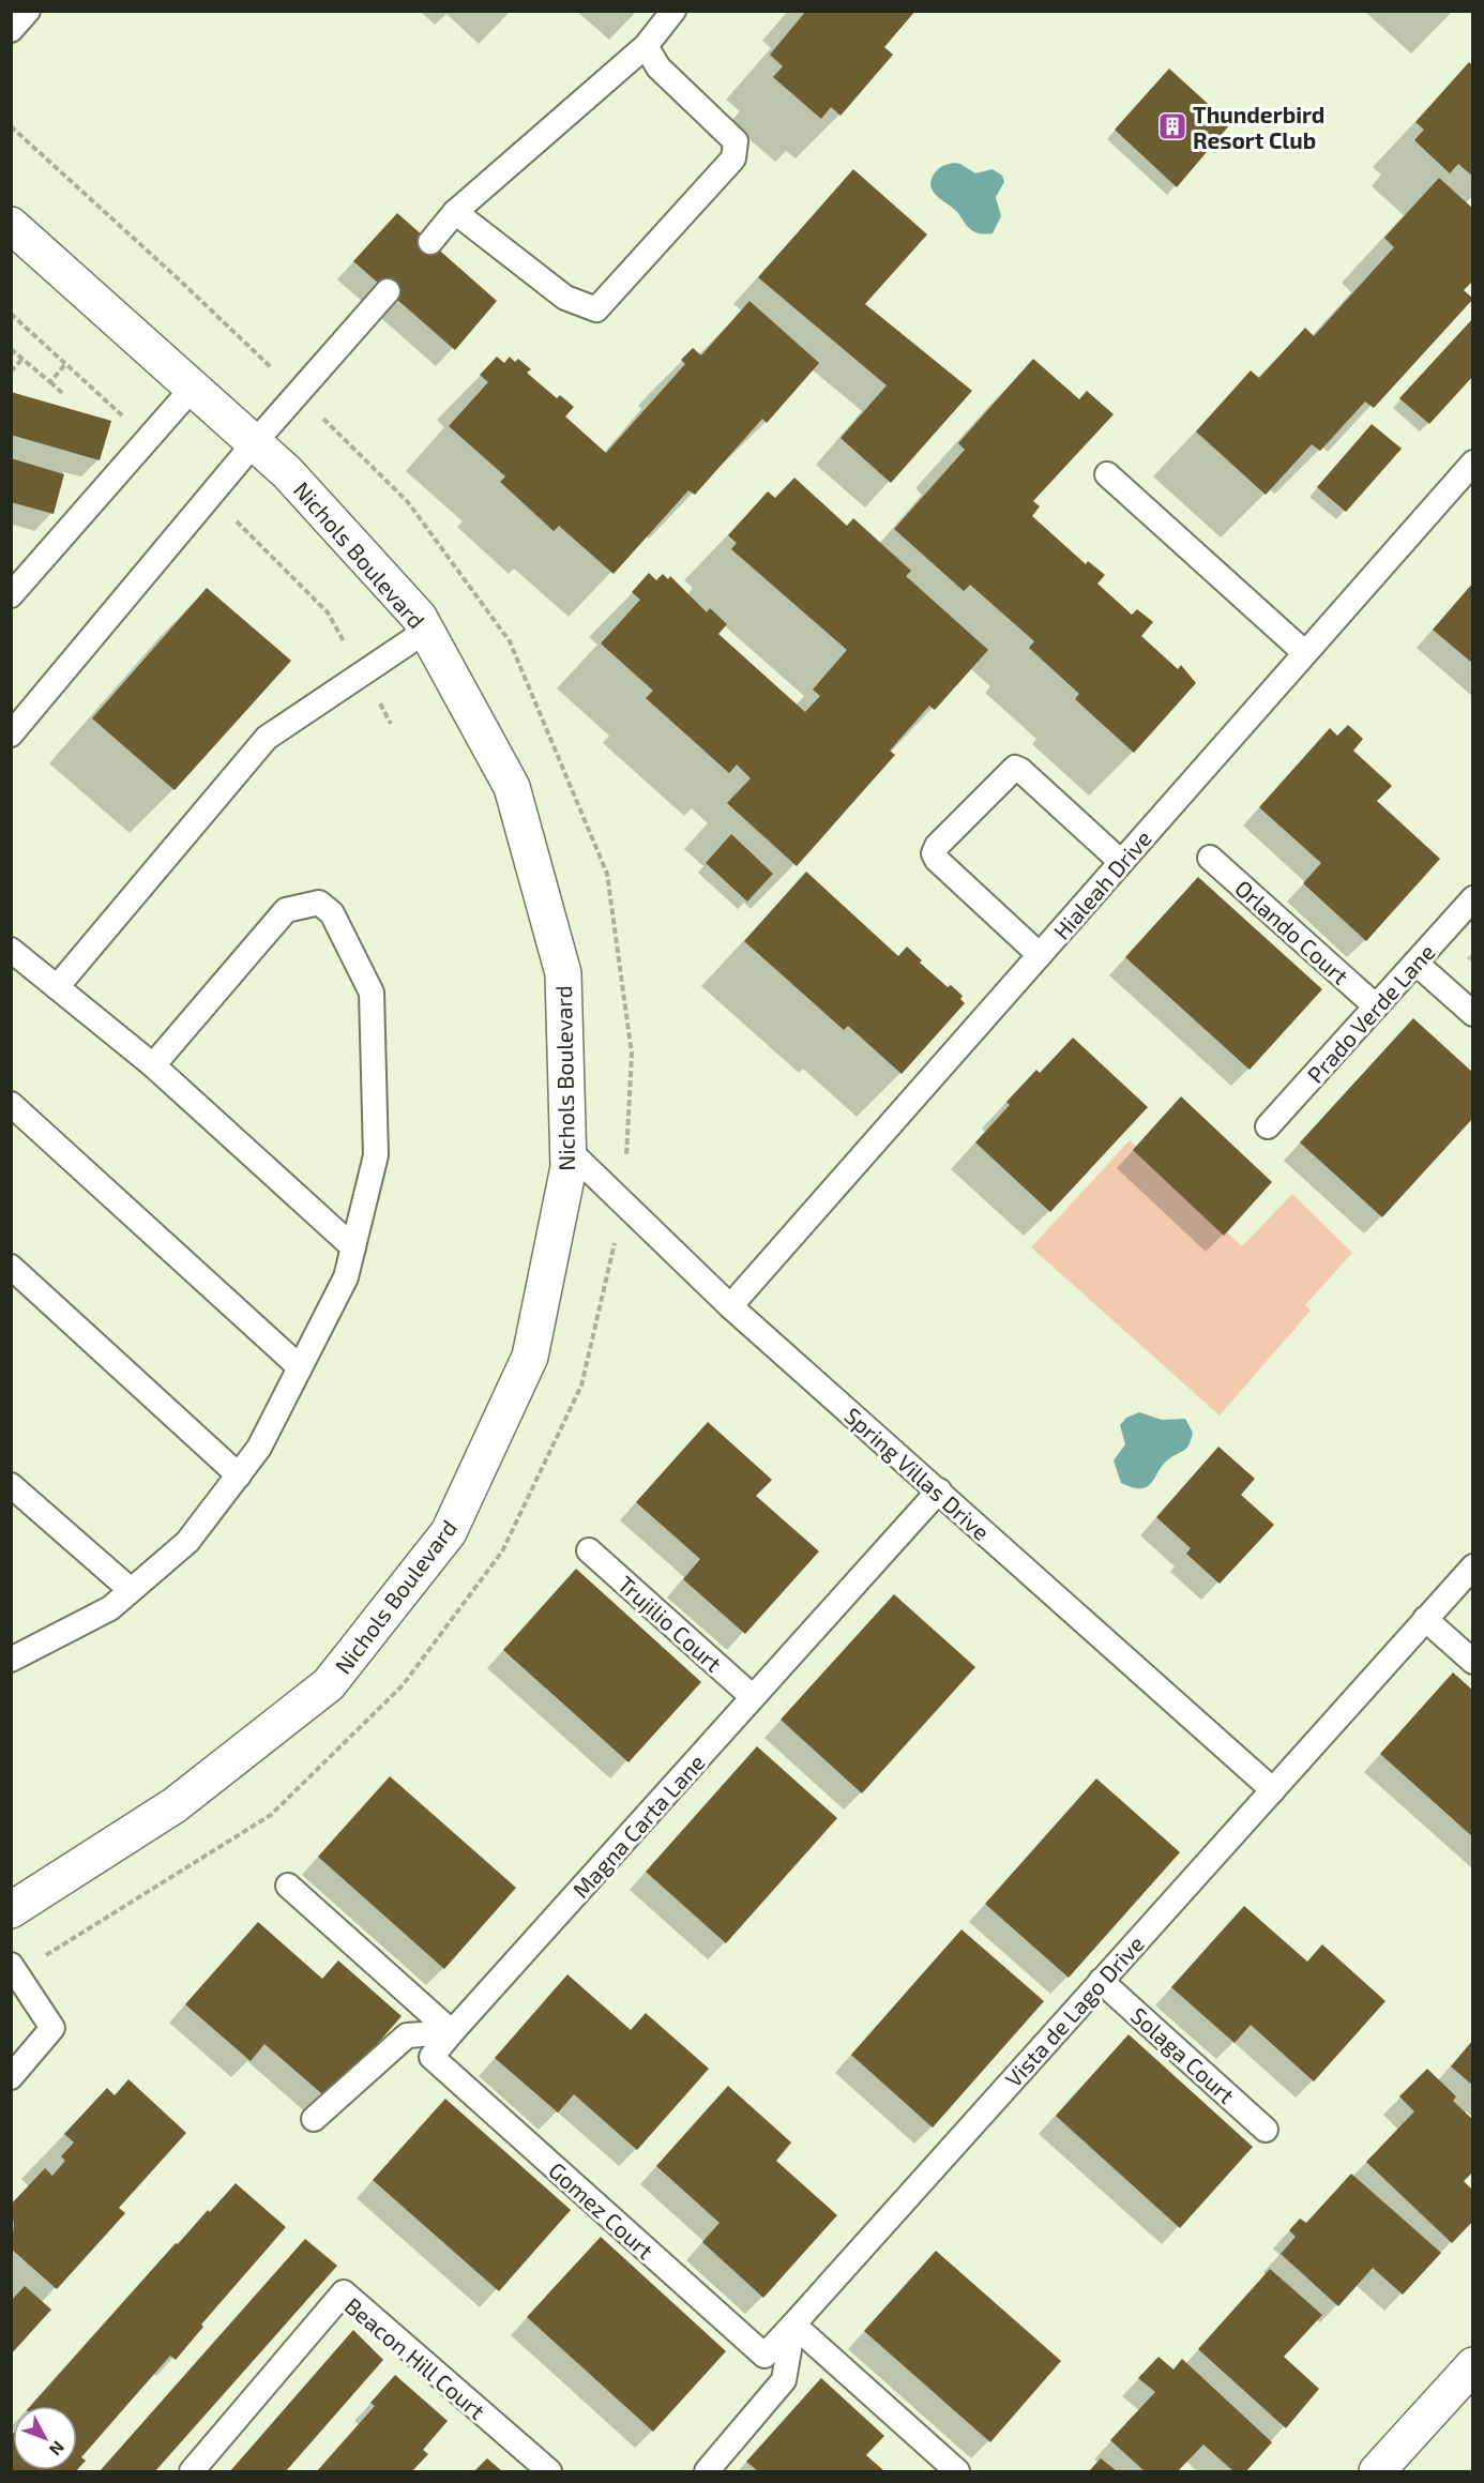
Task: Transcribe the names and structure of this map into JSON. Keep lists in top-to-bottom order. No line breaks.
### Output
{"streets":{"street":["Nichols Boulevard"],"lane":["Hialeah Drive","Orlando Court","Prado Verde Lane","Spring Villas Drive","Trujilio Court","Magna Carta Lane","Vista de Lago Drive","Solaga Court","Gomez Court","Beacon Hill Court"]},"crossings":[["Nichols Boulevard","Spring Villas Drive"],["Hialeah Drive","Spring Villas Drive"],["Orlando Court","Prado Verde Lane"],["Spring Villas Drive","Magna Carta Lane"],["Spring Villas Drive","Vista de Lago Drive"],["Trujilio Court","Magna Carta Lane"],["Magna Carta Lane","Gomez Court"],["Vista de Lago Drive","Solaga Court"],["Vista de Lago Drive","Gomez Court"]],"places":{"building":["Thunderbird Resort Club"]},"north":"bottom right"}
